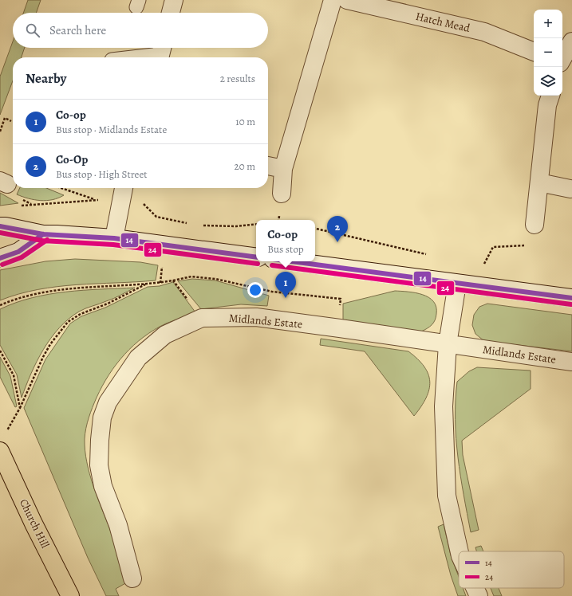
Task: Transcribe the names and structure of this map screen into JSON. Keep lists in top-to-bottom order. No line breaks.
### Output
{"streets":{"main road":["Church Hill"],"street":["Hatch Mead","Midlands Estate"]},"lines":["transit line 14","transit line 24"],"legend":["14","24"],"page":{"map_buttons":["+","−"],"search":"Search here","heading":["Nearby","2 results"],"list":[{"mark":"1","name":"Co-op","note":"Bus stop · Midlands Estate","value":"10 m"},{"mark":"2","name":"Co-Op","note":"Bus stop · High Street","value":"20 m"}],"pins":["2","1"],"popup":["Co-op","Bus stop"]}}
